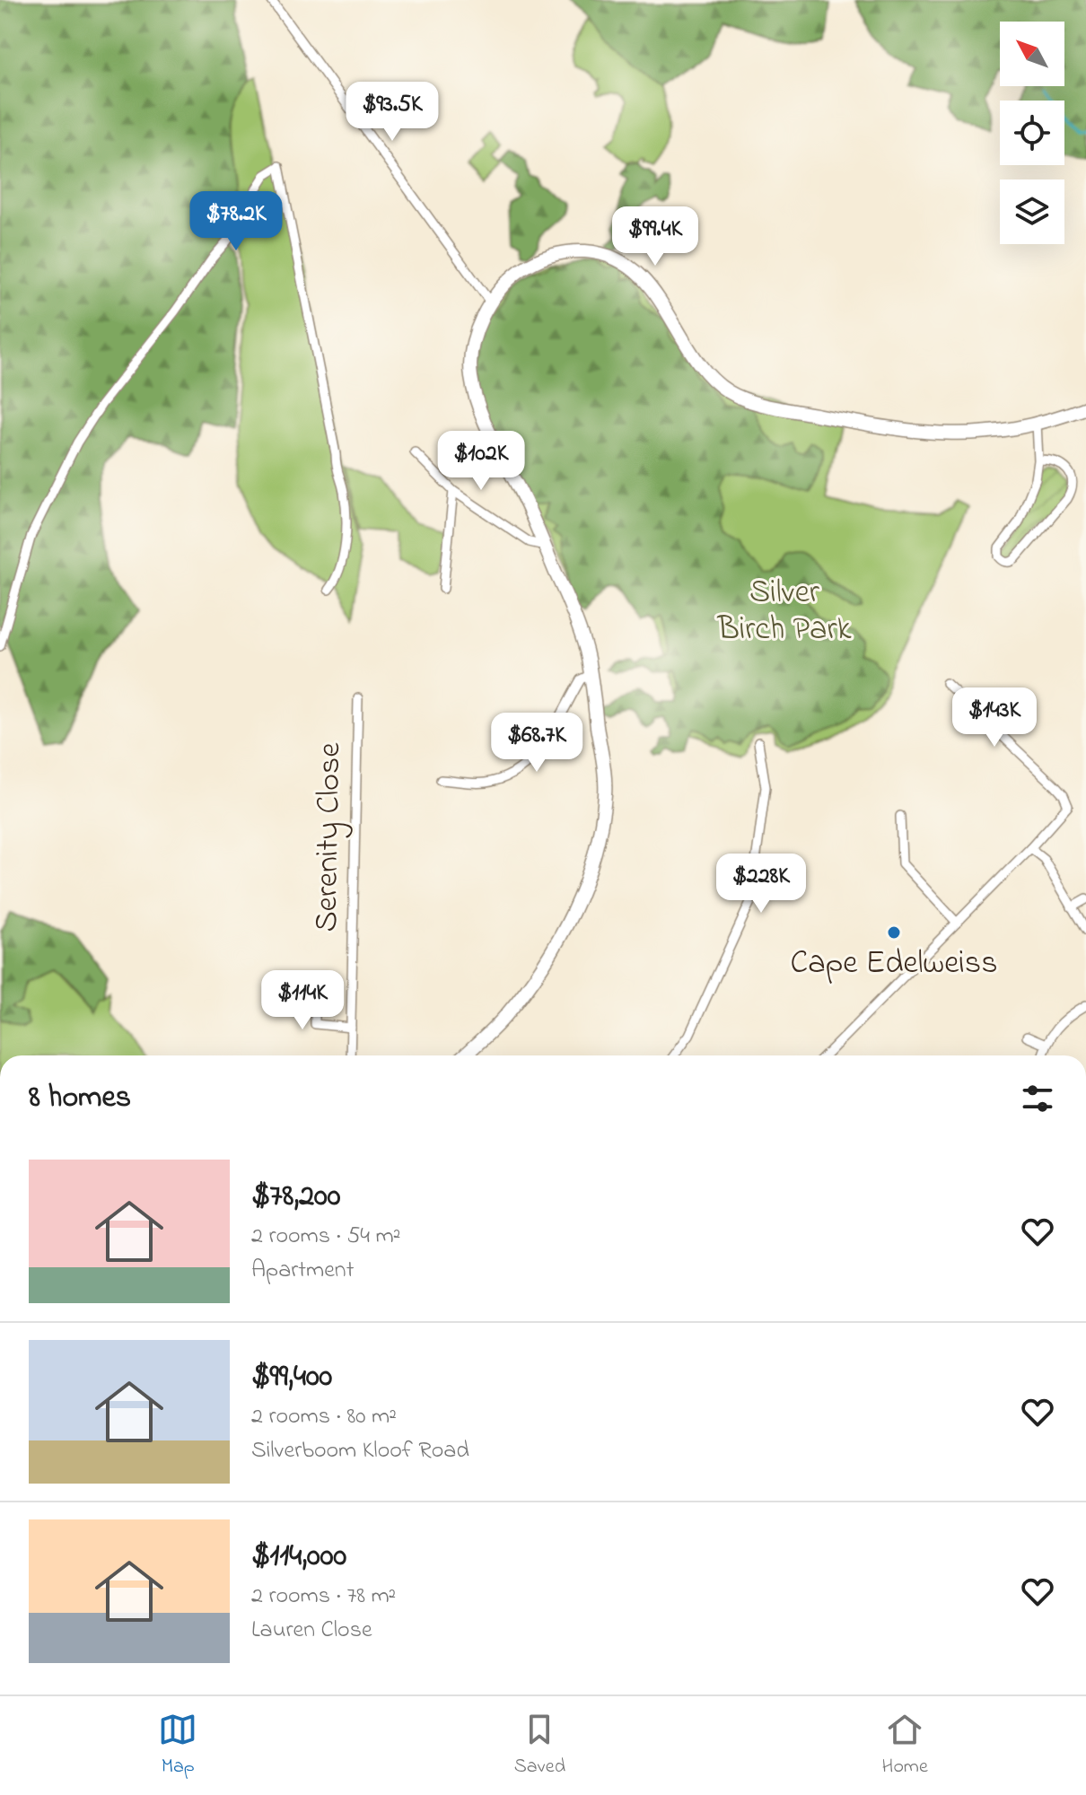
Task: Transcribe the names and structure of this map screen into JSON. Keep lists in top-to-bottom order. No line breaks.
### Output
{"streets":{"street":["Serenity Close"]},"parks":["Silver Birch Park"],"places":["Cape Edelweiss"],"north":"top left","page":{"price":["$93.5K","$78.2K","$99.4K","$102K","$143K","$68.7K","$228K","$114K"],"heading":"8 homes","list":[{"name":"$78,200","note":"2 rooms · 54 m² · Apartment"},{"name":"$99,400","note":"2 rooms · 80 m² · Silverboom Kloof Road"},{"name":"$114,000","note":"2 rooms · 78 m² · Lauren Close"}],"tabs":["Map","Saved","Home"]}}
